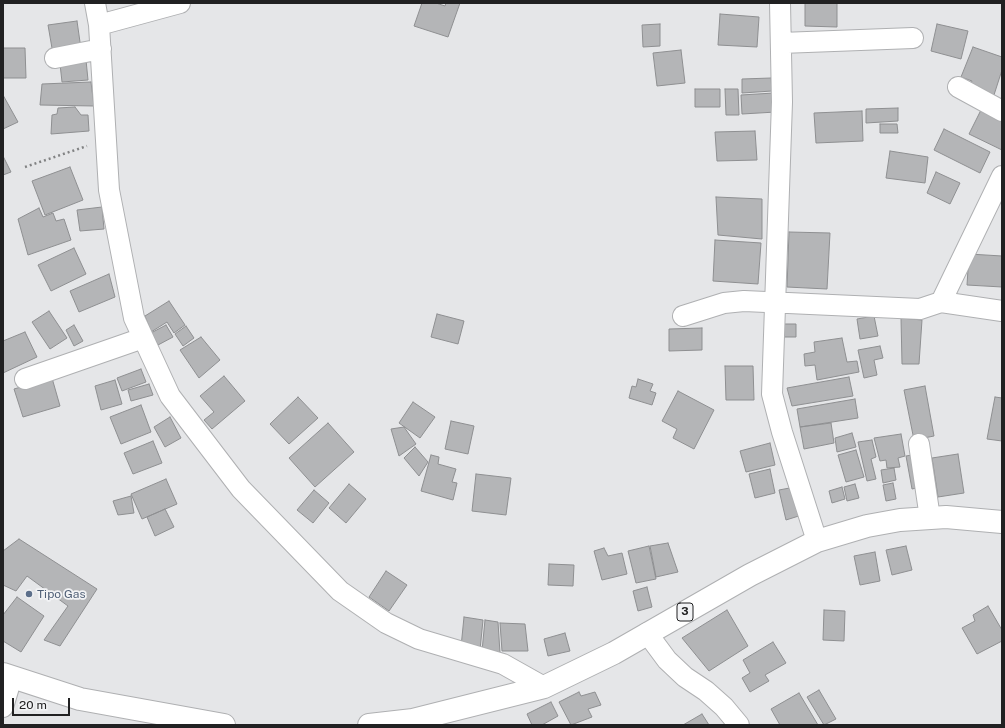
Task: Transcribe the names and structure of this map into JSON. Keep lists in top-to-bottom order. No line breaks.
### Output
{"streets":{"highway":["3"]},"places":["Tipo Gas"],"scale_bar":"20 m"}
